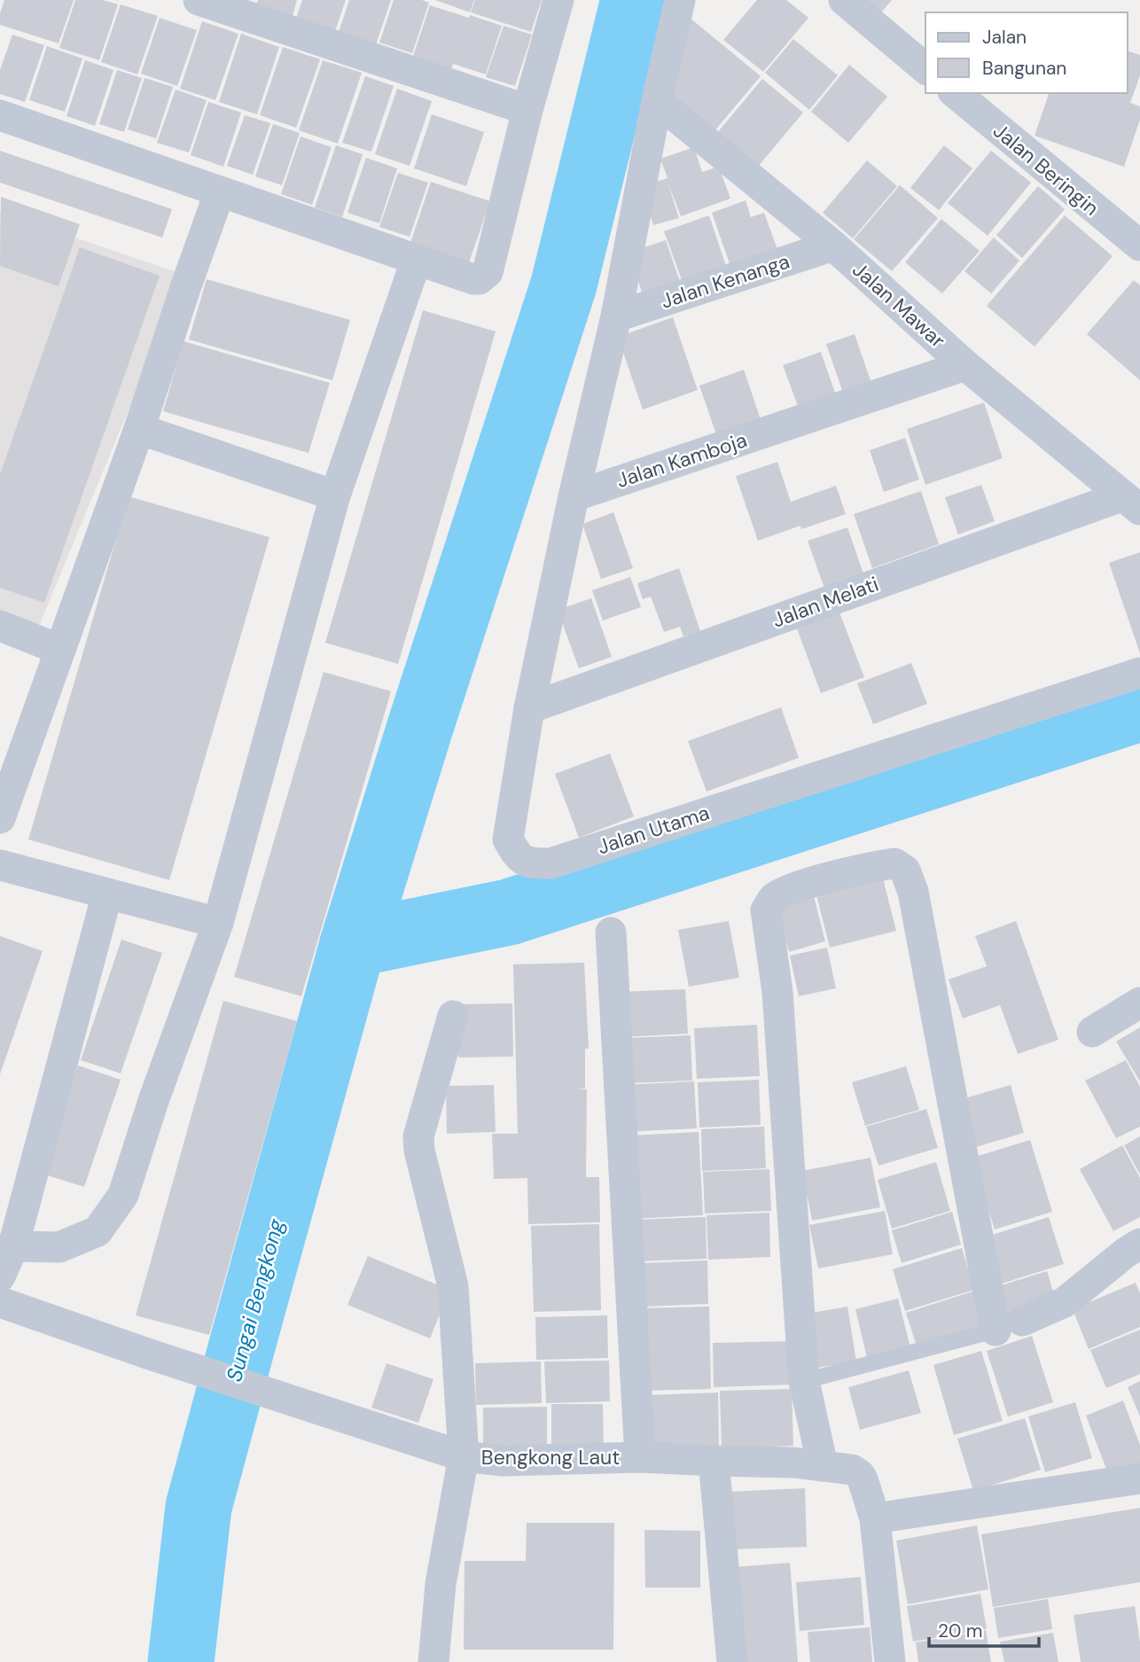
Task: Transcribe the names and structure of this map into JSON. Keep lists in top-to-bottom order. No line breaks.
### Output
{"streets":{"street":["Jalan Beringin","Jalan Kenanga","Jalan Mawar","Jalan Kamboja","Jalan Melati","Jalan Utama","Bengkong Laut"]},"crossings":[["Jalan Kenanga","Jalan Mawar"],["Jalan Mawar","Jalan Kamboja"],["Jalan Mawar","Jalan Melati"],["Jalan Kamboja","Jalan Utama"],["Jalan Melati","Jalan Utama"]],"water":["Sungai Bengkong"],"legend":["Jalan","Bangunan"],"scale_bar":"20 m"}
